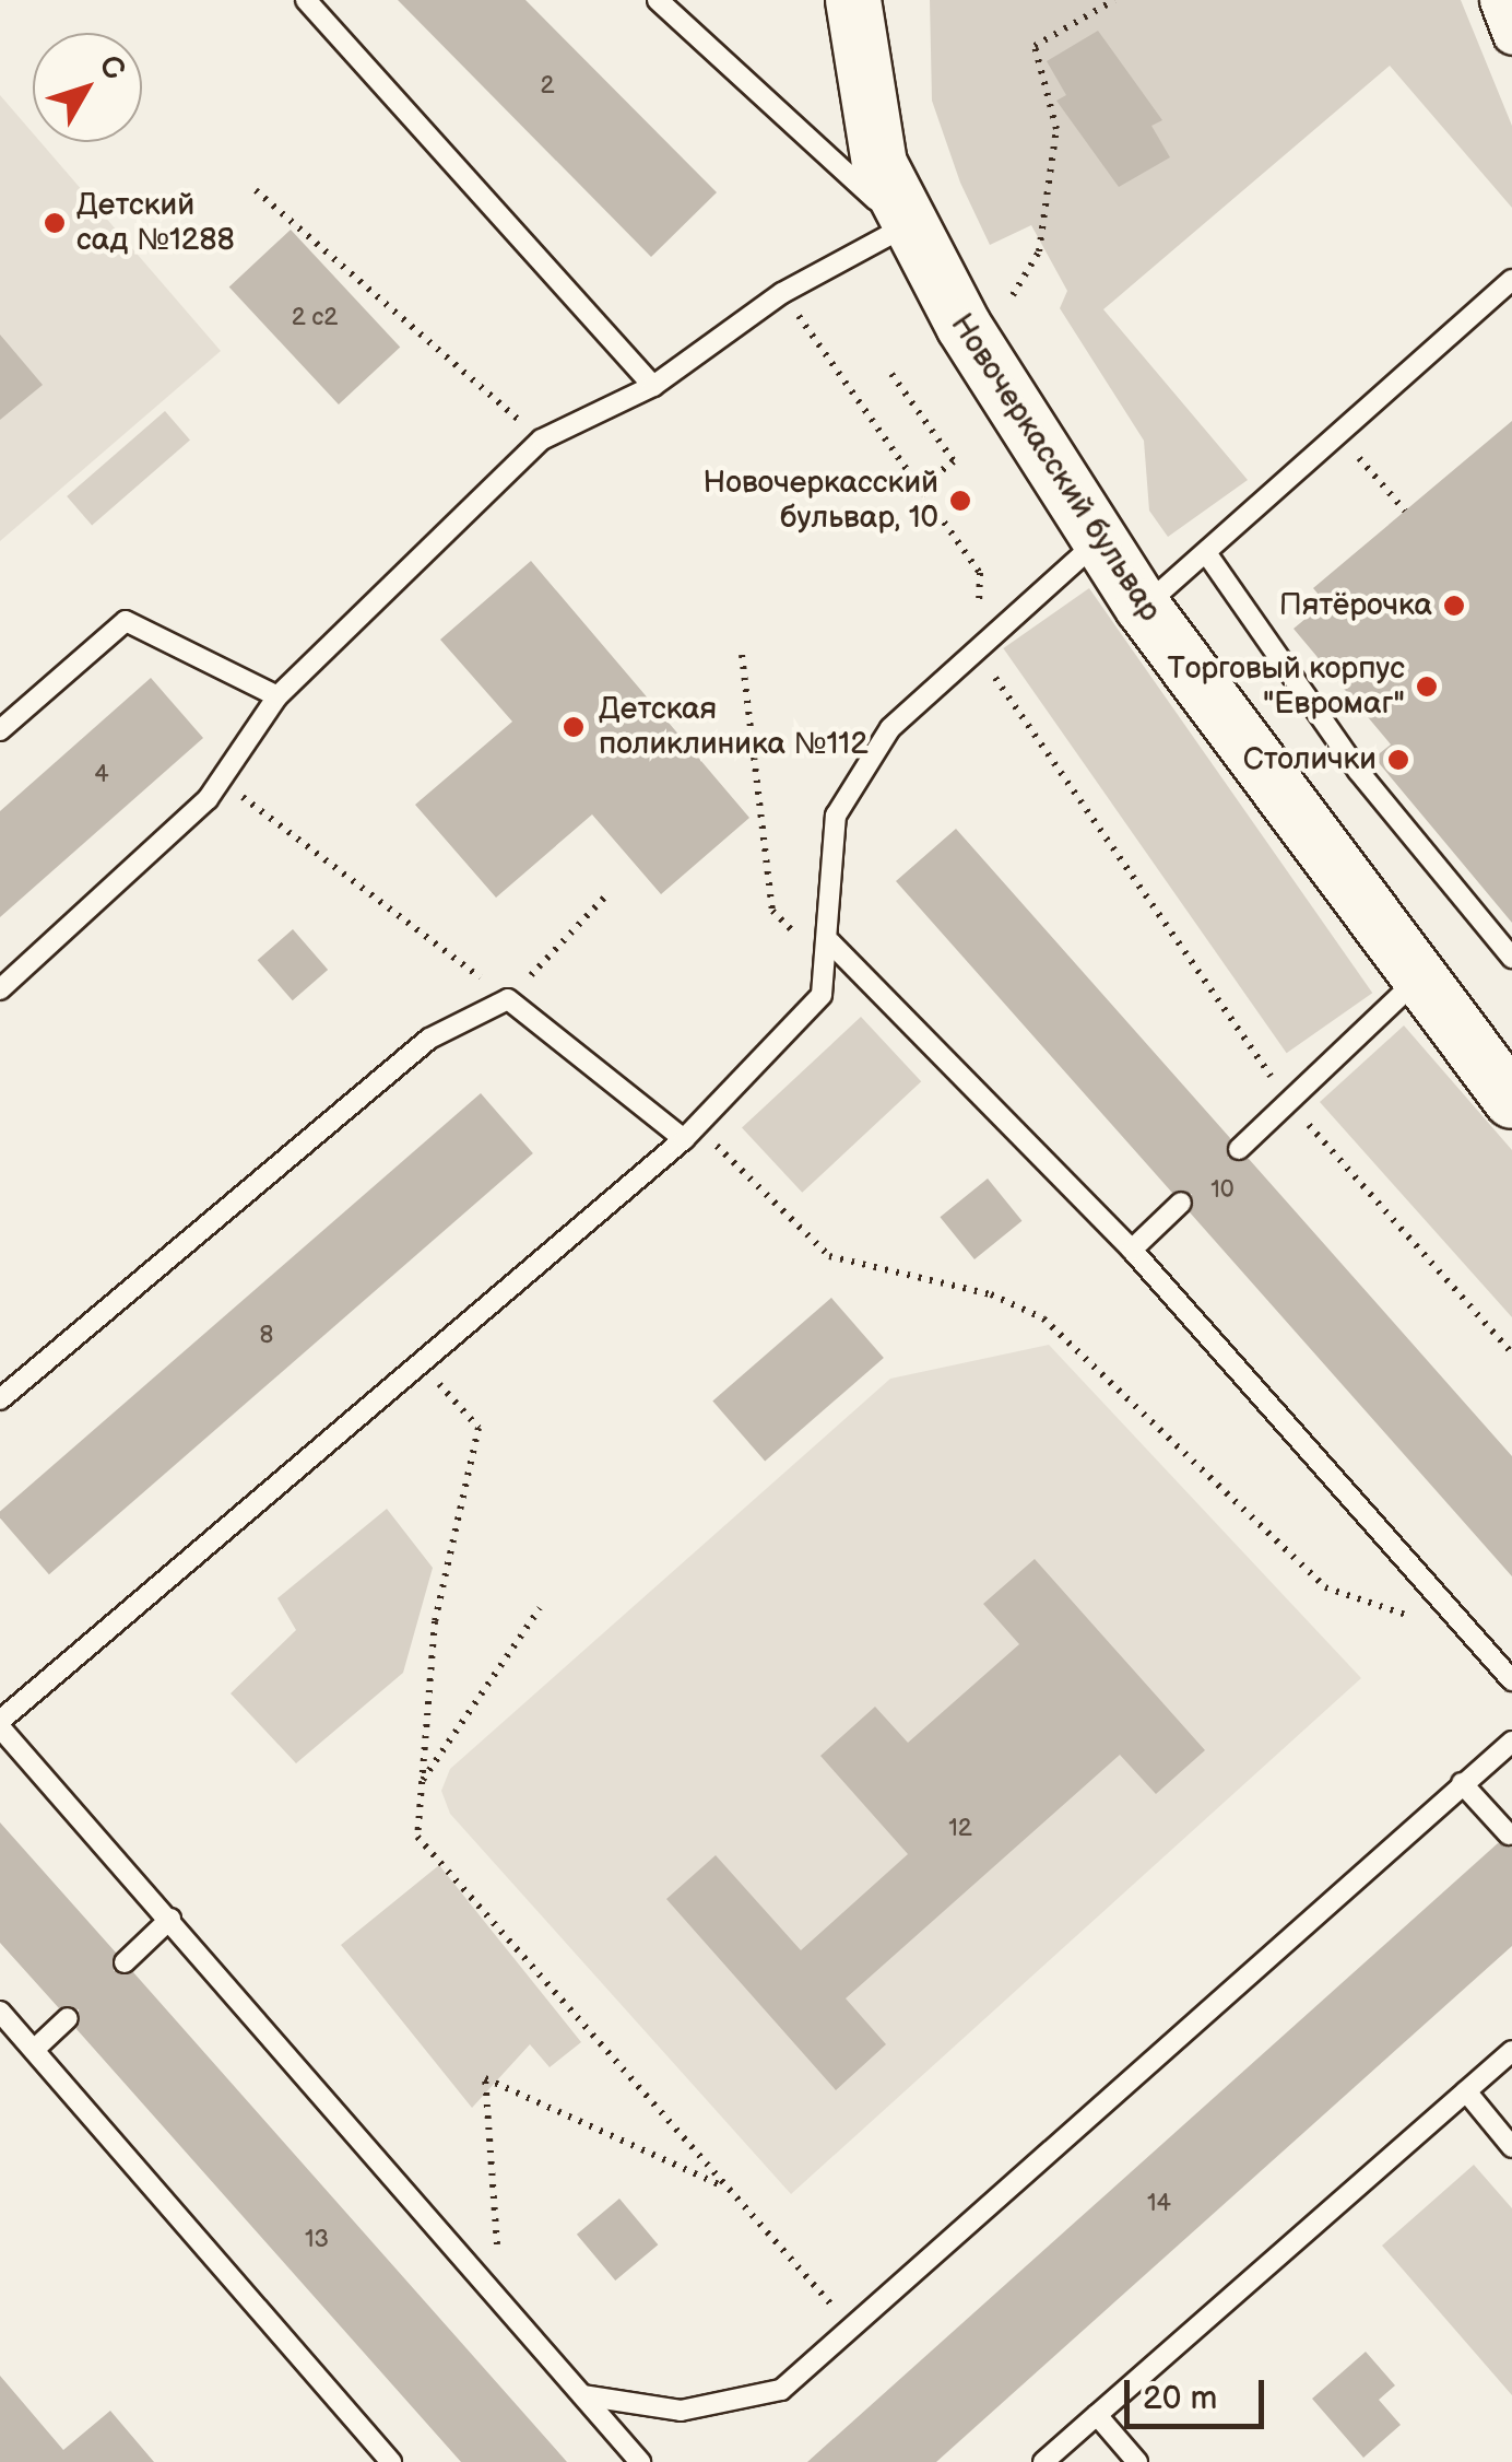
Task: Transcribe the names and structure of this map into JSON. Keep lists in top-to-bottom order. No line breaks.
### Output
{"streets":{"street":["Новочеркасский бульвар"]},"places":["Детский сад №1288","Новочеркасский бульвар, 10","Пятёрочка","Торговый корпус \"Евромаг\"","Детская поликлиника №112","Столички"],"house_numbers":["2","2 с2","4","10","8","12","14","13"],"scale_bar":"20 m","north":"top right"}
